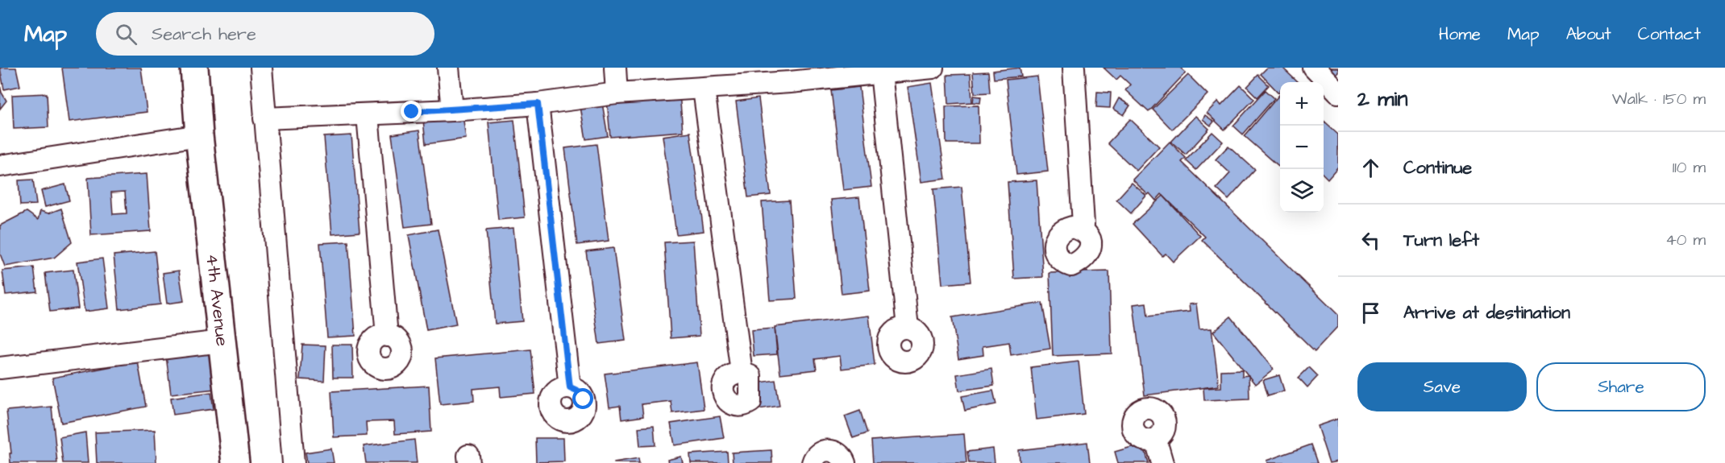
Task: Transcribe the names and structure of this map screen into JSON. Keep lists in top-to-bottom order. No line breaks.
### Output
{"streets":{"main road":["4th Avenue"]},"page":{"header":"Map","search":"Search here","nav":["Home","Map","About","Contact"],"heading":["2 min","Walk · 150 m"],"map_buttons":["+","−"],"list":[["Continue","110 m"],["Turn left","40 m"],"Arrive at destination"],"buttons":["Save","Share"]}}
